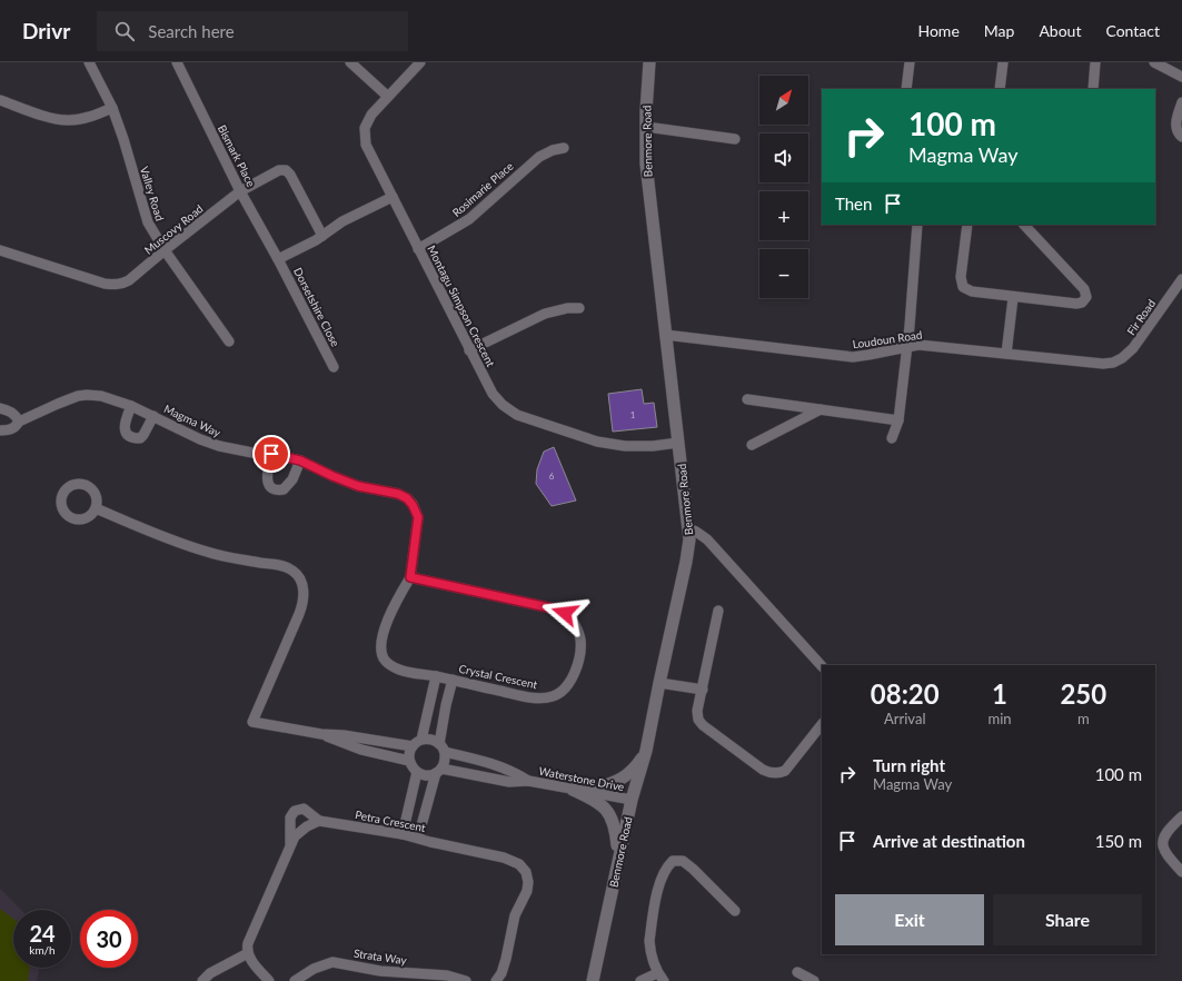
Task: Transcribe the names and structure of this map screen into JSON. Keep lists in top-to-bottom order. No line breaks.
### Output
{"streets":{"street":["Benmore Road","Bismark Place","Rosimarie Place","Valley Road","Muscovy Road","Montagu Simpson Crescent","Dorsetshire Close","Fir Road","Loudoun Road","Magma Way","Crystal Crescent","Waterstone Drive","Petra Crescent","Strata Way"]},"crossings":[["Benmore Road","Montagu Simpson Crescent"],["Benmore Road","Loudoun Road"],["Benmore Road","Waterstone Drive"],["Bismark Place","Muscovy Road"],["Bismark Place","Dorsetshire Close"],["Rosimarie Place","Montagu Simpson Crescent"],["Valley Road","Muscovy Road"],["Fir Road","Loudoun Road"],["Magma Way","Crystal Crescent"]],"house_numbers":["1","6"],"north":"top right","page":{"header":"Drivr","search":"Search here","nav":["Home","Map","About","Contact"],"map_buttons":["+","−"],"turn":["100 m","Magma Way"],"then":"Then","eta":["08:20","Arrival","1","min","250","m"],"list":[{"name":"Turn right","note":"Magma Way","value":"100 m"},{"name":"Arrive at destination","value":"150 m"}],"buttons":["Exit","Share"],"speed":"24 km/h","limit":"30"}}
